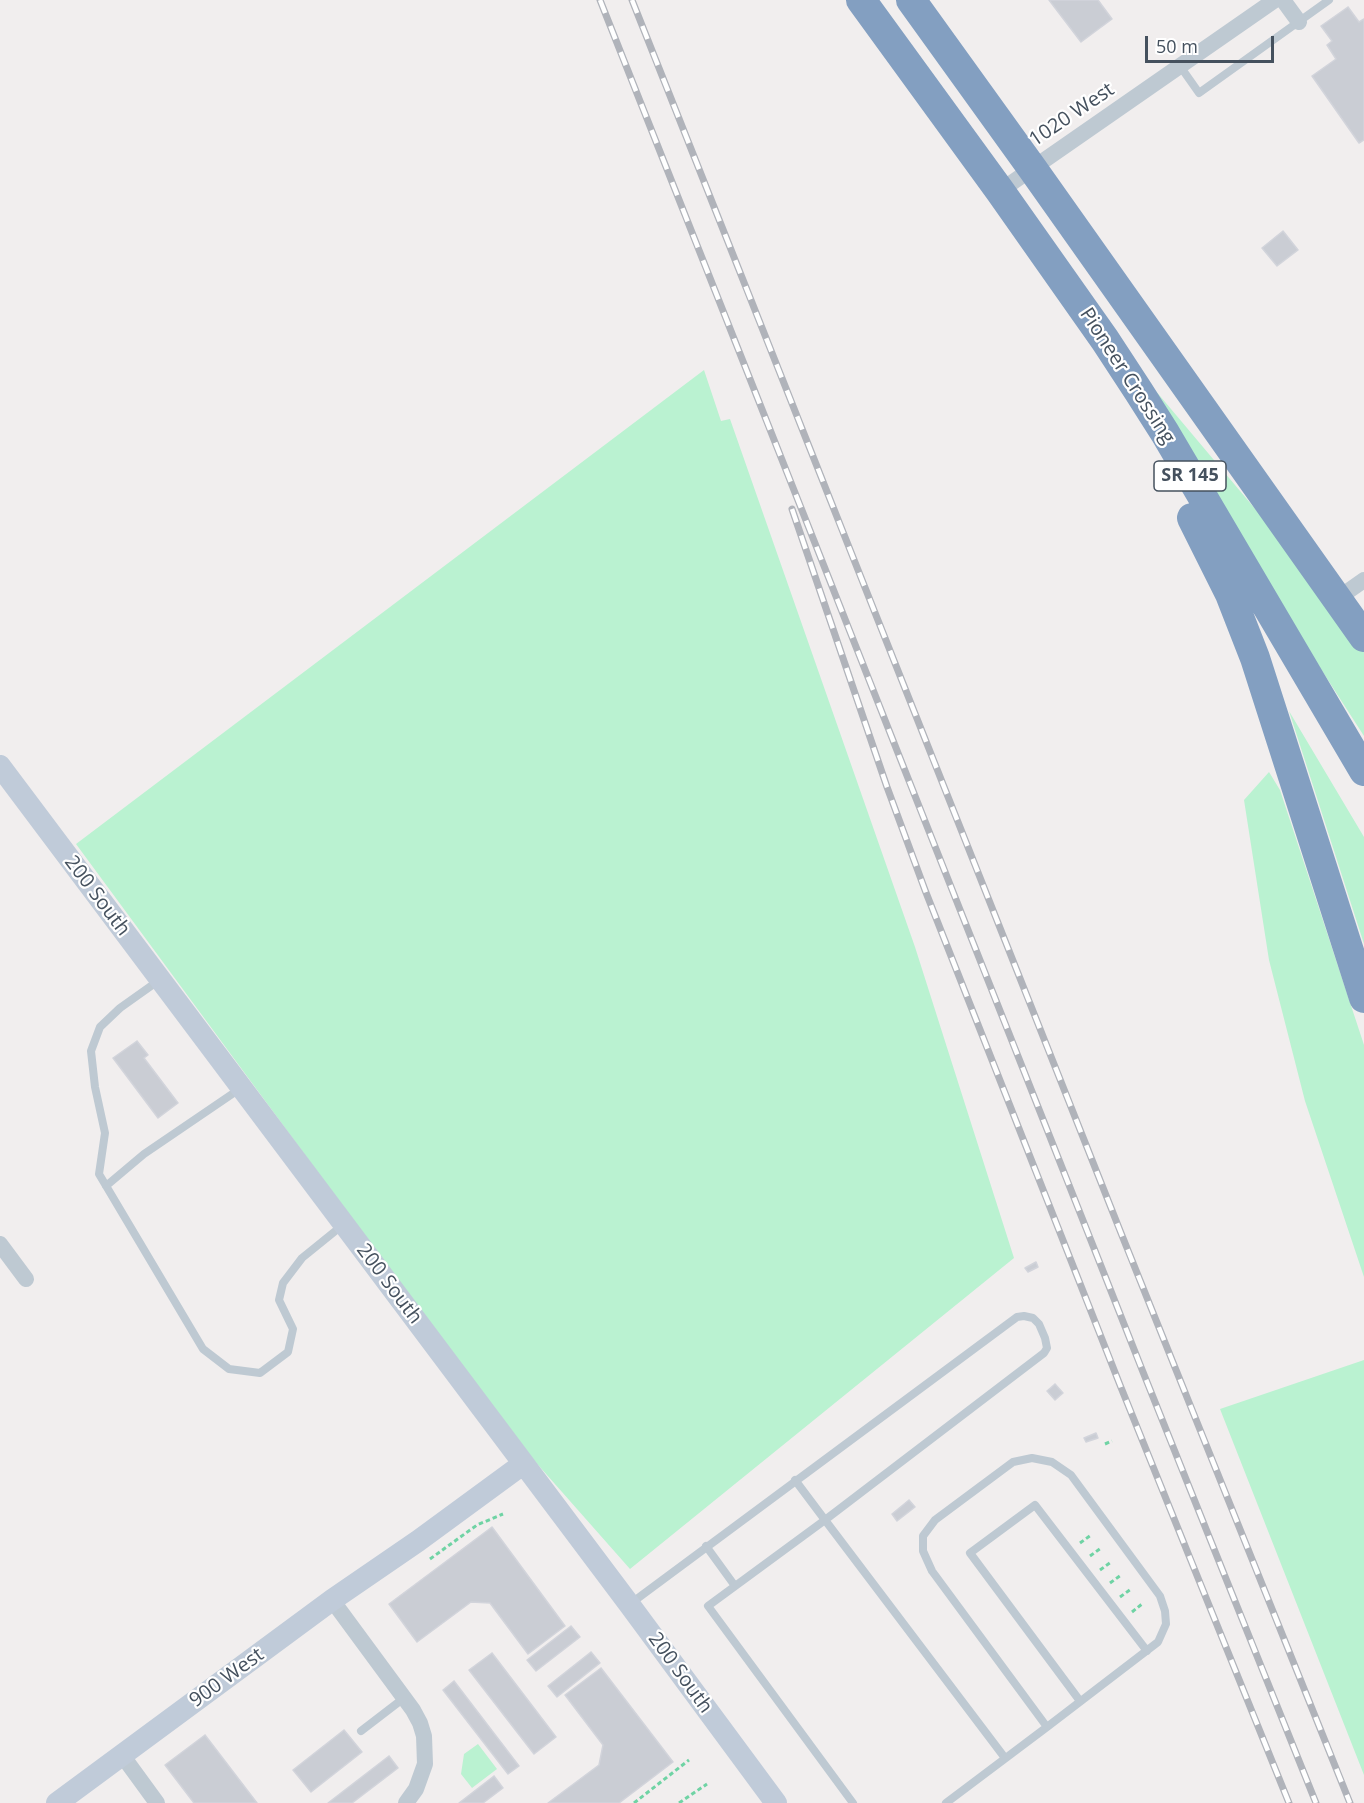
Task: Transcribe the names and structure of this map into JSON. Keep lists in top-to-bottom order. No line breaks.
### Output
{"streets":{"highway":["Pioneer Crossing","SR 145"],"street":["1020 West","200 South","900 West"]},"crossings":[["1020 West","Pioneer Crossing"],["200 South","900 West"]],"scale_bar":"50 m"}
